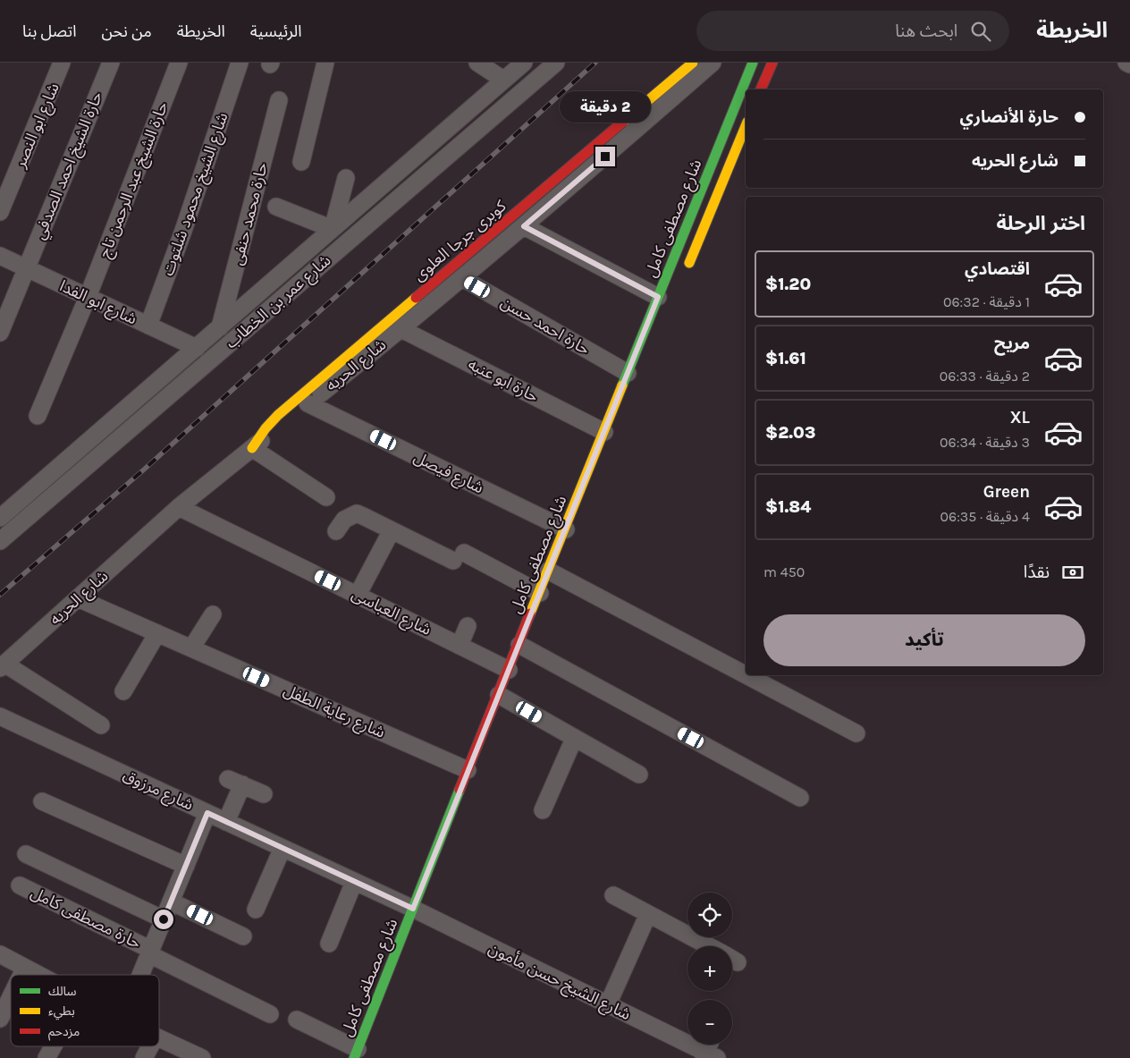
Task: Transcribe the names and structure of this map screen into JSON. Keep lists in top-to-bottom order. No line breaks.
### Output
{"streets":{"street":["شارع ابو النصر","حارة الشيخ احمد الصدفي","حارة الشيخ عبد الرحمن تاج","شارع الشيخ محمود شلتوت","حارة محمد حنفى","شارع مصطفى كامل","كوبرى جرجا العلوى","شارع عمر بن الخطاب","شارع ابو الفدا","حارة احمد حسن","شارع الحريه","حارة ابو عنبه","شارع فيصل","شارع العباسى","شارع رعاية الطفل","شارع مرزوق","حارة مصطفى كامل","شارع الشيخ حسن مأمون"]},"crossings":[["حارة الشيخ احمد الصدفي","شارع ابو الفدا"],["حارة الشيخ عبد الرحمن تاج","شارع ابو الفدا"],["شارع الشيخ محمود شلتوت","شارع ابو الفدا"],["حارة محمد حنفى","شارع عمر بن الخطاب"],["شارع مصطفى كامل","حارة احمد حسن"],["شارع مصطفى كامل","حارة ابو عنبه"],["شارع مصطفى كامل","شارع فيصل"],["شارع مصطفى كامل","شارع العباسى"],["شارع مصطفى كامل","شارع رعاية الطفل"],["شارع مصطفى كامل","شارع مرزوق"],["شارع مصطفى كامل","شارع الشيخ حسن مأمون"],["كوبرى جرجا العلوى","شارع الحريه"],["شارع عمر بن الخطاب","شارع ابو الفدا"],["حارة احمد حسن","شارع الحريه"],["شارع الحريه","حارة ابو عنبه"],["شارع الحريه","شارع فيصل"],["شارع الحريه","شارع العباسى"],["شارع الحريه","شارع رعاية الطفل"],["شارع مرزوق","شارع الشيخ حسن مأمون"]],"legend":["سالك","بطيء","مزدحم"],"page":{"header":"الخريطة","search":"ابحث هنا","nav":["الرئيسية","الخريطة","من نحن","اتصل بنا"],"banner":["حارة الأنصاري","شارع الحريه"],"bubble":"2 دقيقة","heading":"اختر الرحلة","list":[{"name":"اقتصادي","note":"1 دقيقة · 06:32","value":"$1.20"},{"name":"مريح","note":"2 دقيقة · 06:33","value":"$1.61"},{"name":"XL","note":"3 دقيقة · 06:34","value":"$2.03"},{"name":"Green","note":"4 دقيقة · 06:35","value":"$1.84"}],"pay":["نقدًا","450 m"],"buttons":"تأكيد","map_buttons":["+","−"]}}
